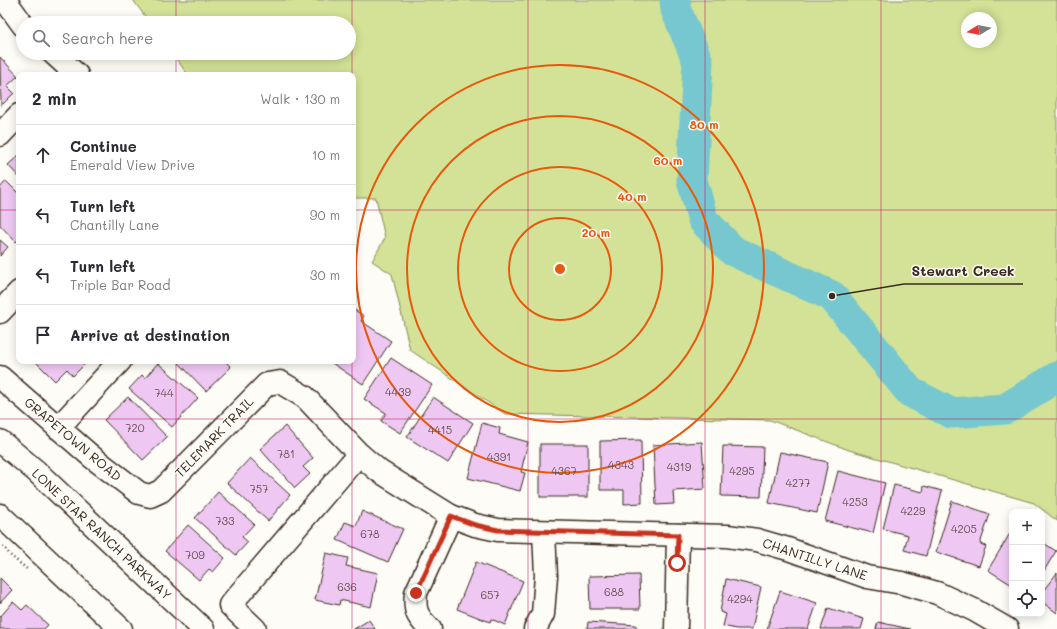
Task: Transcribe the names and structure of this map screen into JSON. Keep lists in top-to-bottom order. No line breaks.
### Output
{"streets":{"street":["TELEMARK TRAIL","GRAPETOWN ROAD","LONE STAR RANCH PARKWAY","CHANTILLY LANE"]},"crossings":[["TELEMARK TRAIL","GRAPETOWN ROAD"],["TELEMARK TRAIL","CHANTILLY LANE"]],"places":["Stewart Creek"],"house_numbers":["4439","744","720","4415","781","4391","4343","4319","4367","4295","4277","757","4253","4229","733","4205","678","709","636","688","657","4294"],"north":"left","page":{"search":"Search here","heading":["2 min","Walk · 130 m"],"list":[["Continue","Emerald View Drive","10 m"],["Turn left","Chantilly Lane","90 m"],["Turn left","Triple Bar Road","30 m"],"Arrive at destination"],"map_buttons":["+","−"]},"rings":["80 m","60 m","40 m","20 m"]}
